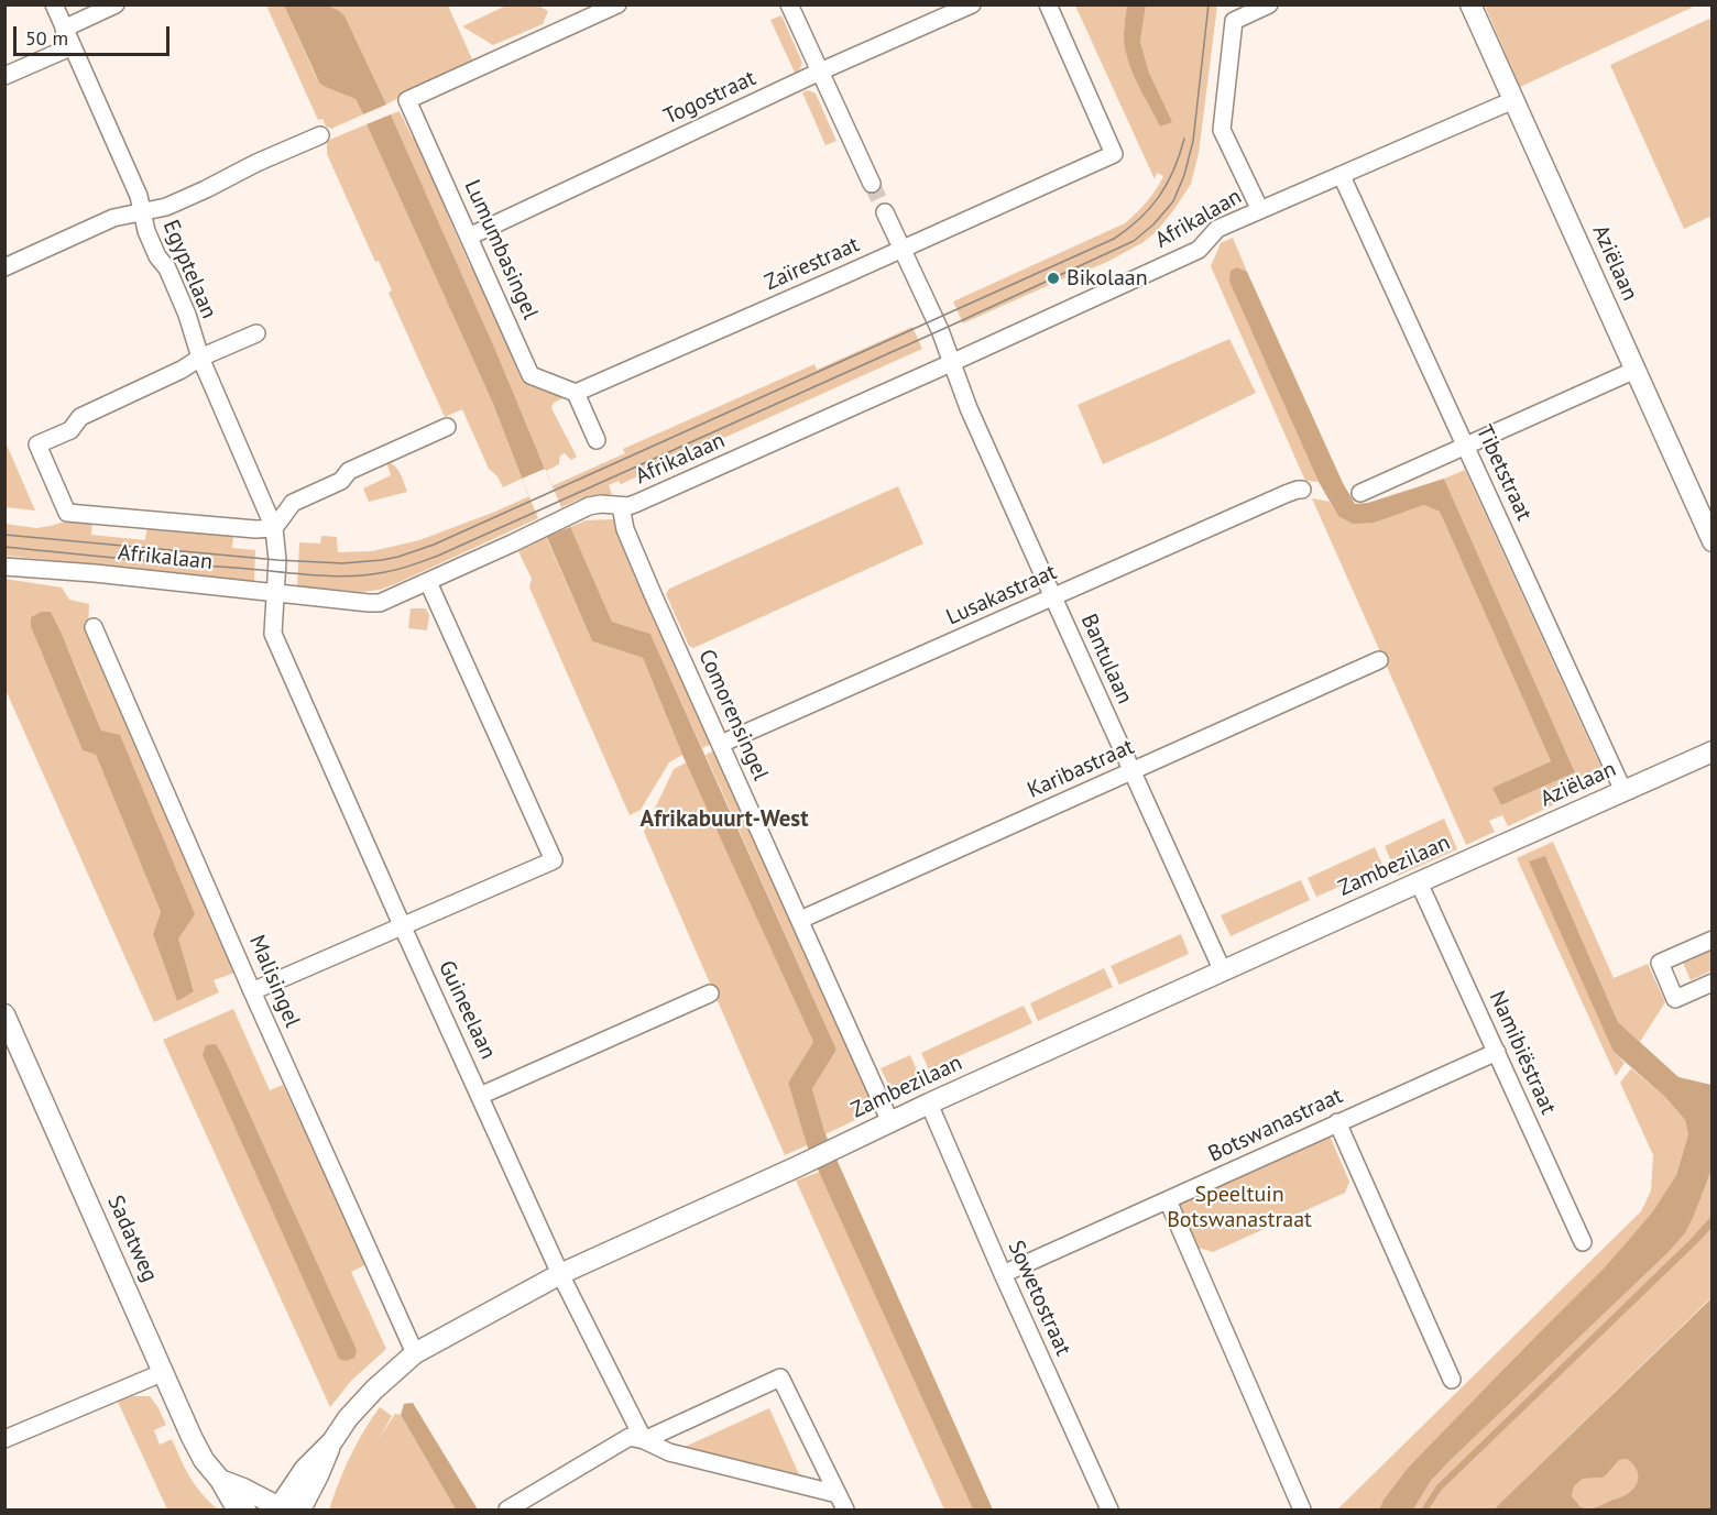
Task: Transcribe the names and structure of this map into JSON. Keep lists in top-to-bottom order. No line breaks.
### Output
{"streets":{"street":["Togostraat","Afrikalaan","Lumumbasingel","Aziëlaan","Zaïrestraat","Egyptelaan","Tibetstraat","Lusakastraat","Bantulaan","Comorensingel","Karibastraat","Zambezilaan","Malisingel","Guineelaan","Namibiëstraat","Botswanastraat","Sadatweg","Sowetostraat"]},"crossings":[["Togostraat","Lumumbasingel"],["Afrikalaan","Aziëlaan"],["Afrikalaan","Egyptelaan"],["Afrikalaan","Tibetstraat"],["Afrikalaan","Bantulaan"],["Afrikalaan","Comorensingel"],["Afrikalaan","Guineelaan"],["Lumumbasingel","Zaïrestraat"],["Aziëlaan","Tibetstraat"],["Aziëlaan","Zambezilaan"],["Egyptelaan","Guineelaan"],["Lusakastraat","Bantulaan"],["Lusakastraat","Comorensingel"],["Bantulaan","Karibastraat"],["Bantulaan","Zambezilaan"],["Comorensingel","Karibastraat"],["Comorensingel","Zambezilaan"],["Zambezilaan","Malisingel"],["Zambezilaan","Guineelaan"],["Zambezilaan","Namibiëstraat"],["Zambezilaan","Sowetostraat"],["Namibiëstraat","Botswanastraat"],["Botswanastraat","Sowetostraat"]],"districts":["Afrikabuurt-West"],"parks":["Speeltuin Botswanastraat"],"places":["Bikolaan"],"scale_bar":"50 m"}
